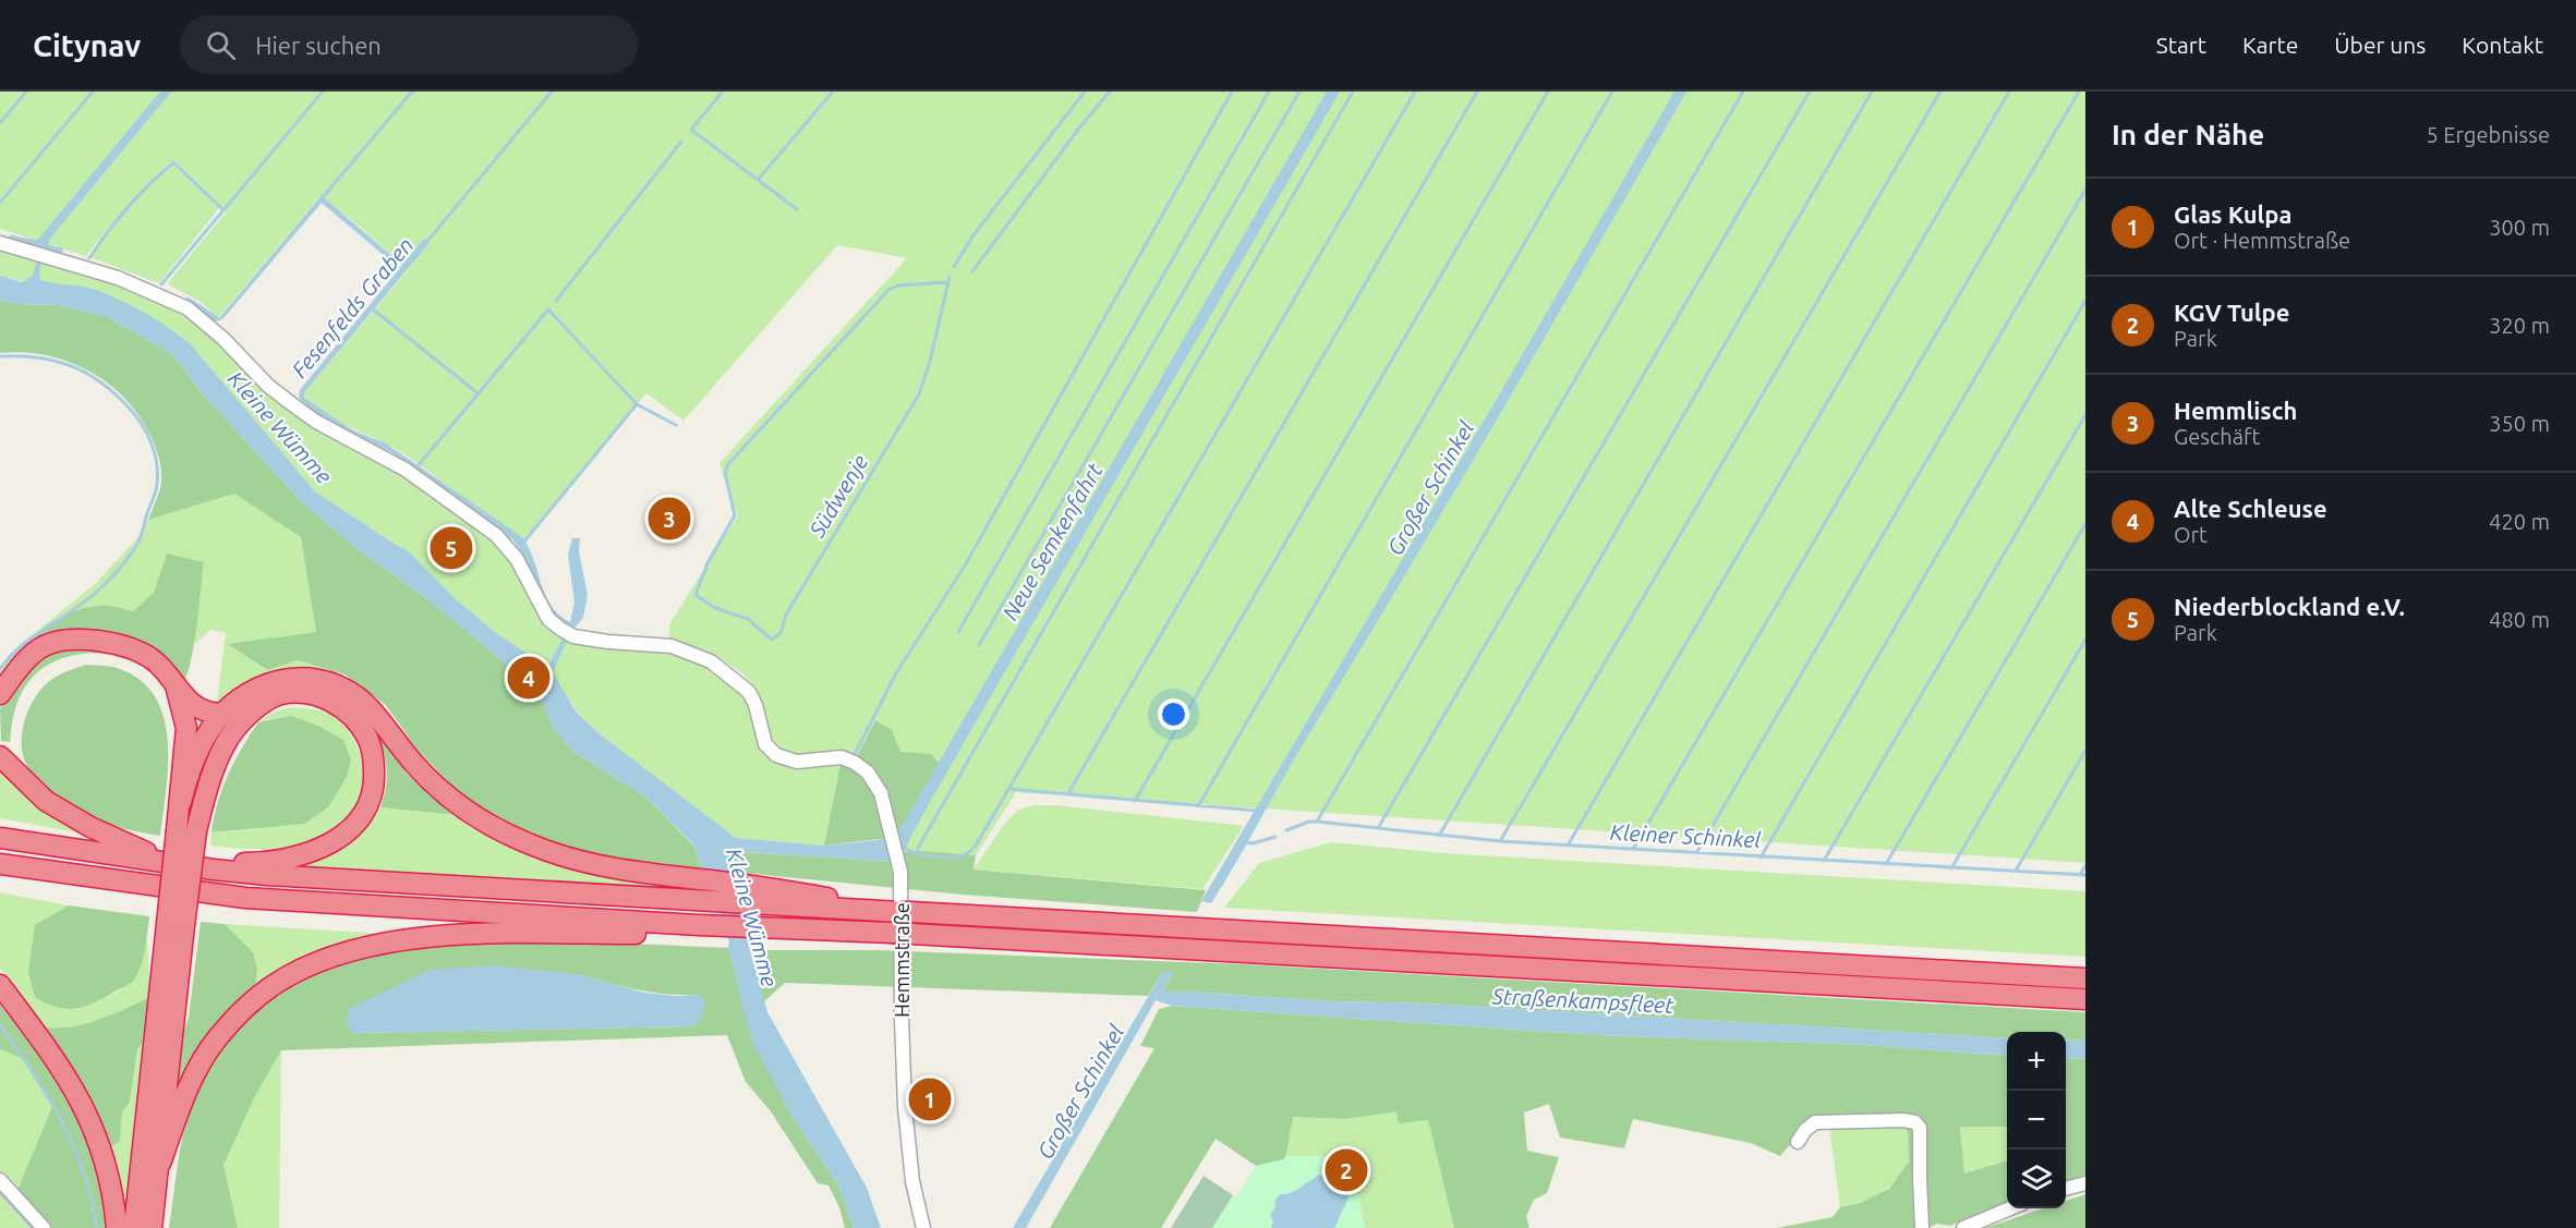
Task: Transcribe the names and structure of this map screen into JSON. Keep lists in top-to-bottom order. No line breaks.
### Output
{"streets":{"street":["Hemmstraße"]},"water":["Fesenfelds Graben","Kleine Wümme","Großer Schinkel","Südwenje","Neue Semkenfahrt","Kleiner Schinkel","Straßenkampsfleet"],"page":{"header":"Citynav","search":"Hier suchen","nav":["Start","Karte","Über uns","Kontakt"],"heading":["In der Nähe","5 Ergebnisse"],"list":[{"mark":"1","name":"Glas Kulpa","note":"Ort · Hemmstraße","value":"300 m"},{"mark":"2","name":"KGV Tulpe","note":"Park","value":"320 m"},{"mark":"3","name":"Hemmlisch","note":"Geschäft","value":"350 m"},{"mark":"4","name":"Alte Schleuse","note":"Ort","value":"420 m"},{"mark":"5","name":"Niederblockland e.V.","note":"Park","value":"480 m"}],"pins":["3","5","4","1","2"],"map_buttons":["+","−"]}}
